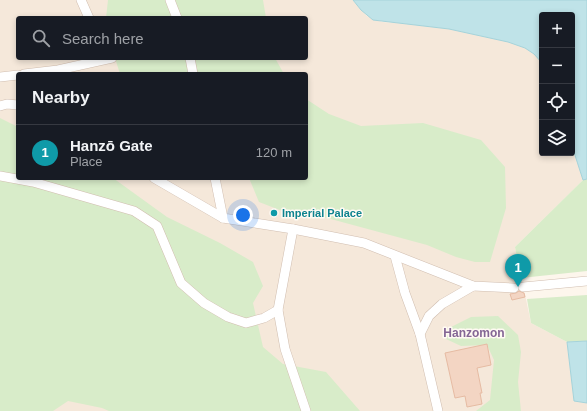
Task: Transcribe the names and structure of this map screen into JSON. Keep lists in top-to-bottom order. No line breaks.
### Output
{"districts":["Hanzomon"],"places":["Imperial Palace"],"page":{"map_buttons":["+","−"],"search":"Search here","heading":"Nearby","list":[{"mark":"1","name":"Hanzō Gate","note":"Place","value":"120 m"}],"pins":"1"}}
